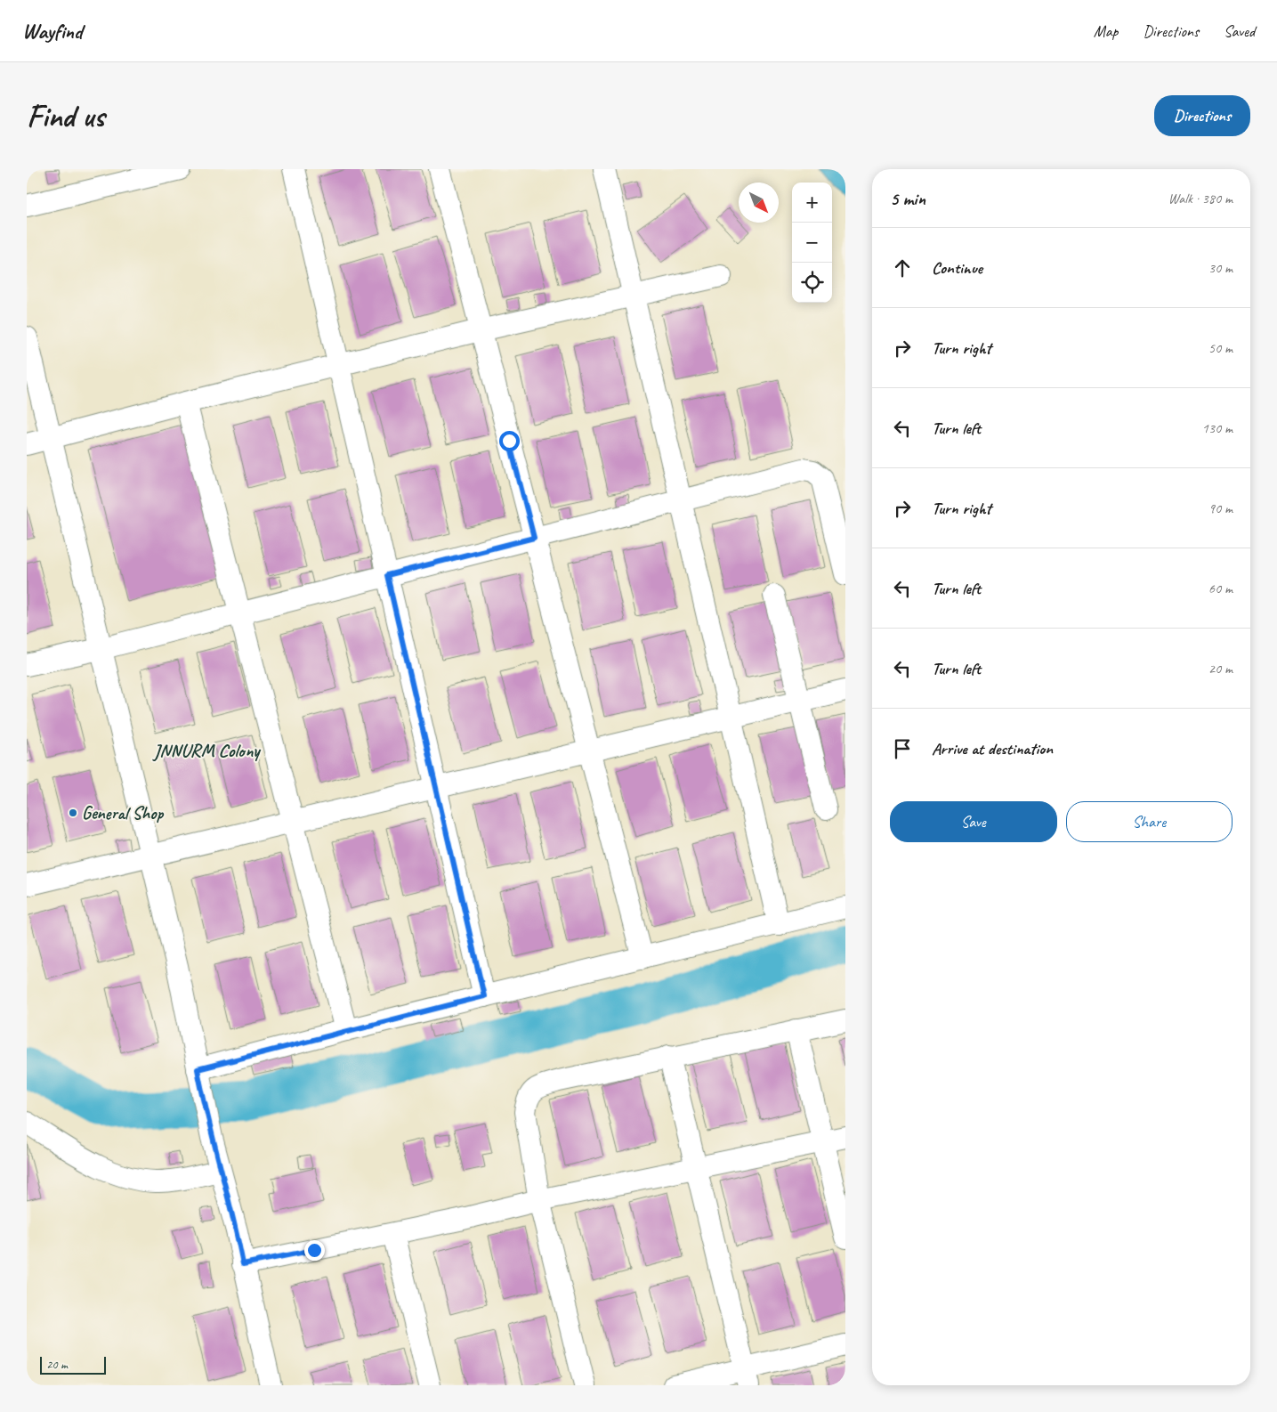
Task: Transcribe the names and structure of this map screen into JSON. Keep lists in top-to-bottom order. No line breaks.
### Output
{"districts":["JNNURM Colony"],"places":["General Shop"],"scale_bar":"20 m","north":"bottom right","page":{"header":"Wayfind","nav":["Map","Directions","Saved"],"buttons":["Directions",["Save","Share"]],"title":"Find us","heading":["5 min","Walk · 380 m"],"map_buttons":["+","−"],"list":[["Continue","30 m"],["Turn right","50 m"],["Turn left","130 m"],["Turn right","90 m"],["Turn left","60 m"],["Turn left","20 m"],"Arrive at destination"],"scale":"20 m"}}
